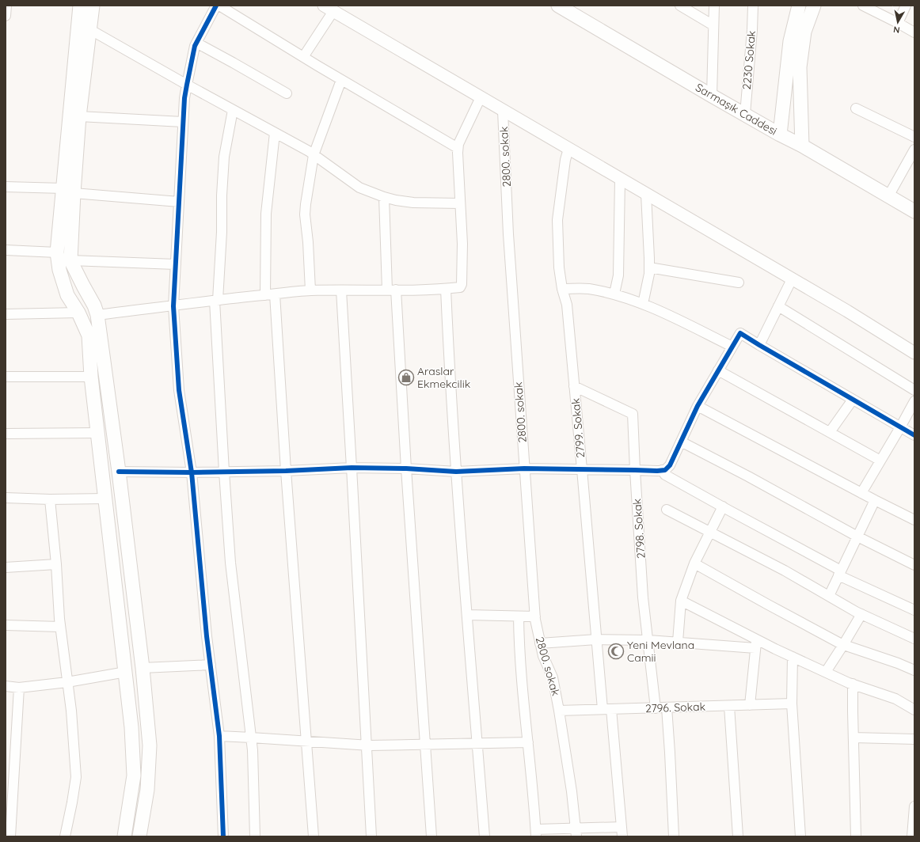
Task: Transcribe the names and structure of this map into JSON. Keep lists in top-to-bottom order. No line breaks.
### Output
{"streets":{"main road":["Sarmaşık Caddesi"],"street":["2230 Sokak","2800. sokak","2799. Sokak","2798. Sokak","2796. Sokak"]},"crossings":[["2230 Sokak","Sarmaşık Caddesi"],["2800. sokak","2796. Sokak"],["2799. Sokak","2798. Sokak"],["2799. Sokak","2796. Sokak"],["2798. Sokak","2796. Sokak"]],"places":{"shop":["Araslar Ekmekcilik"],"mosque":["Yeni Mevlana Camii"]},"north":"bottom"}
